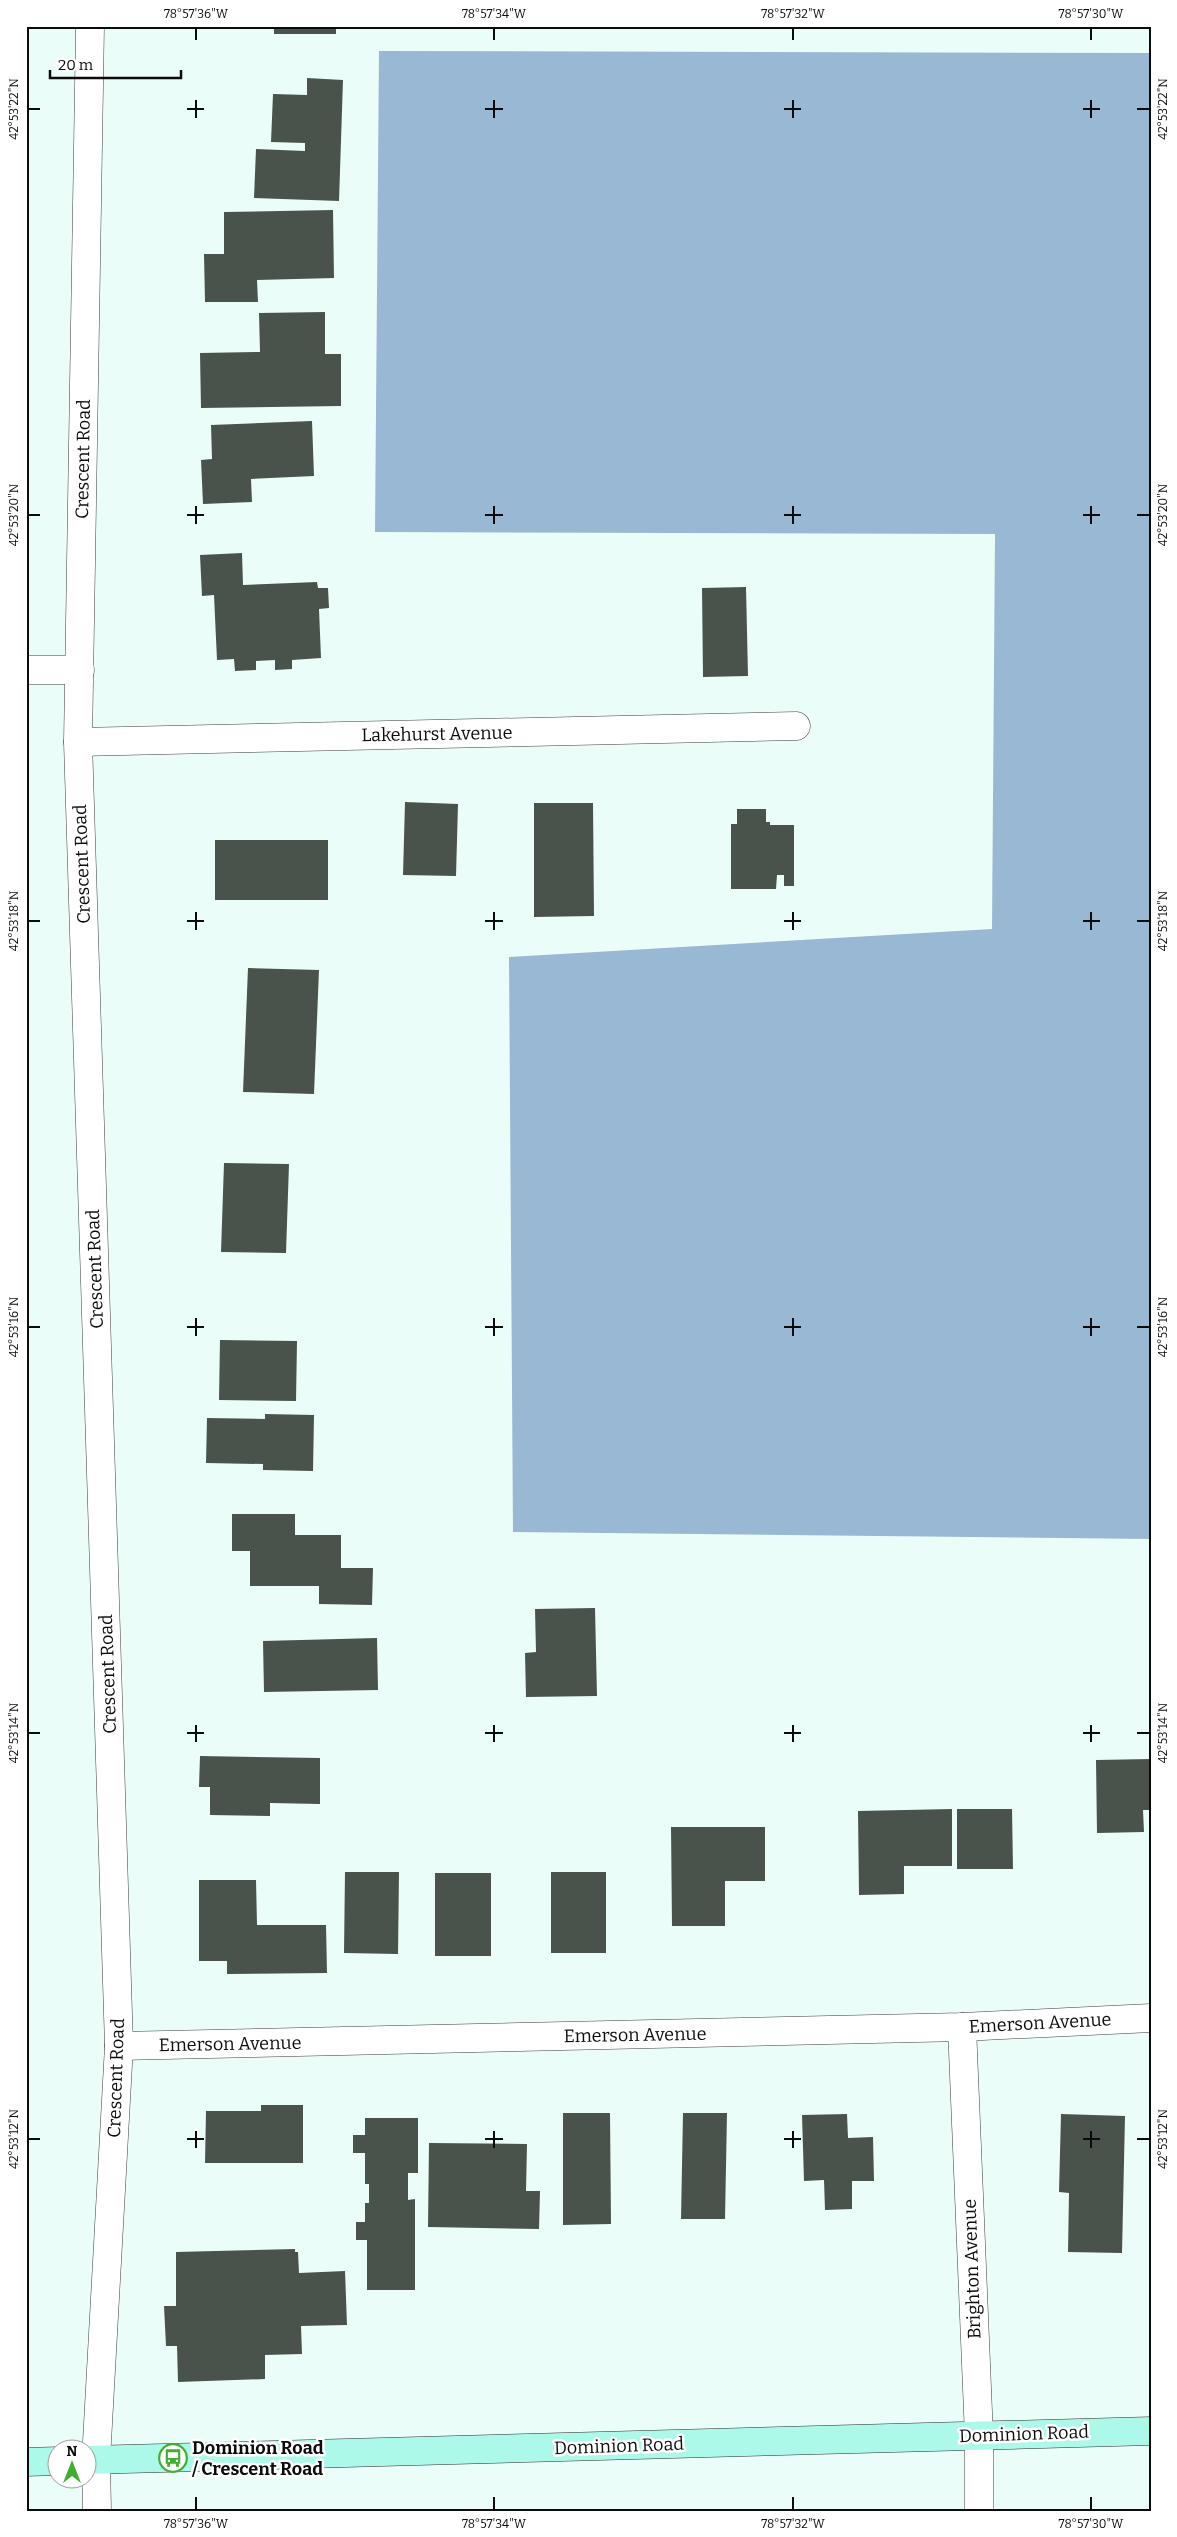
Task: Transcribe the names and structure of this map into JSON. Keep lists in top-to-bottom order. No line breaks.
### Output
{"streets":{"main road":["Dominion Road"],"street":["Crescent Road","Lakehurst Avenue","Emerson Avenue","Brighton Avenue"]},"crossings":[["Crescent Road","Lakehurst Avenue"],["Crescent Road","Emerson Avenue"],["Emerson Avenue","Brighton Avenue"],["Brighton Avenue","Dominion Road"]],"places":{"bus stop":["Dominion Road / Crescent Road"]},"scale_bar":"20 m","north":"top","coordinates":["78°57'36\"W","78°57'34\"W","78°57'32\"W","78°57'30\"W","42°53'22\"N","42°53'20\"N","42°53'18\"N","42°53'16\"N","42°53'14\"N","42°53'12\"N"]}
